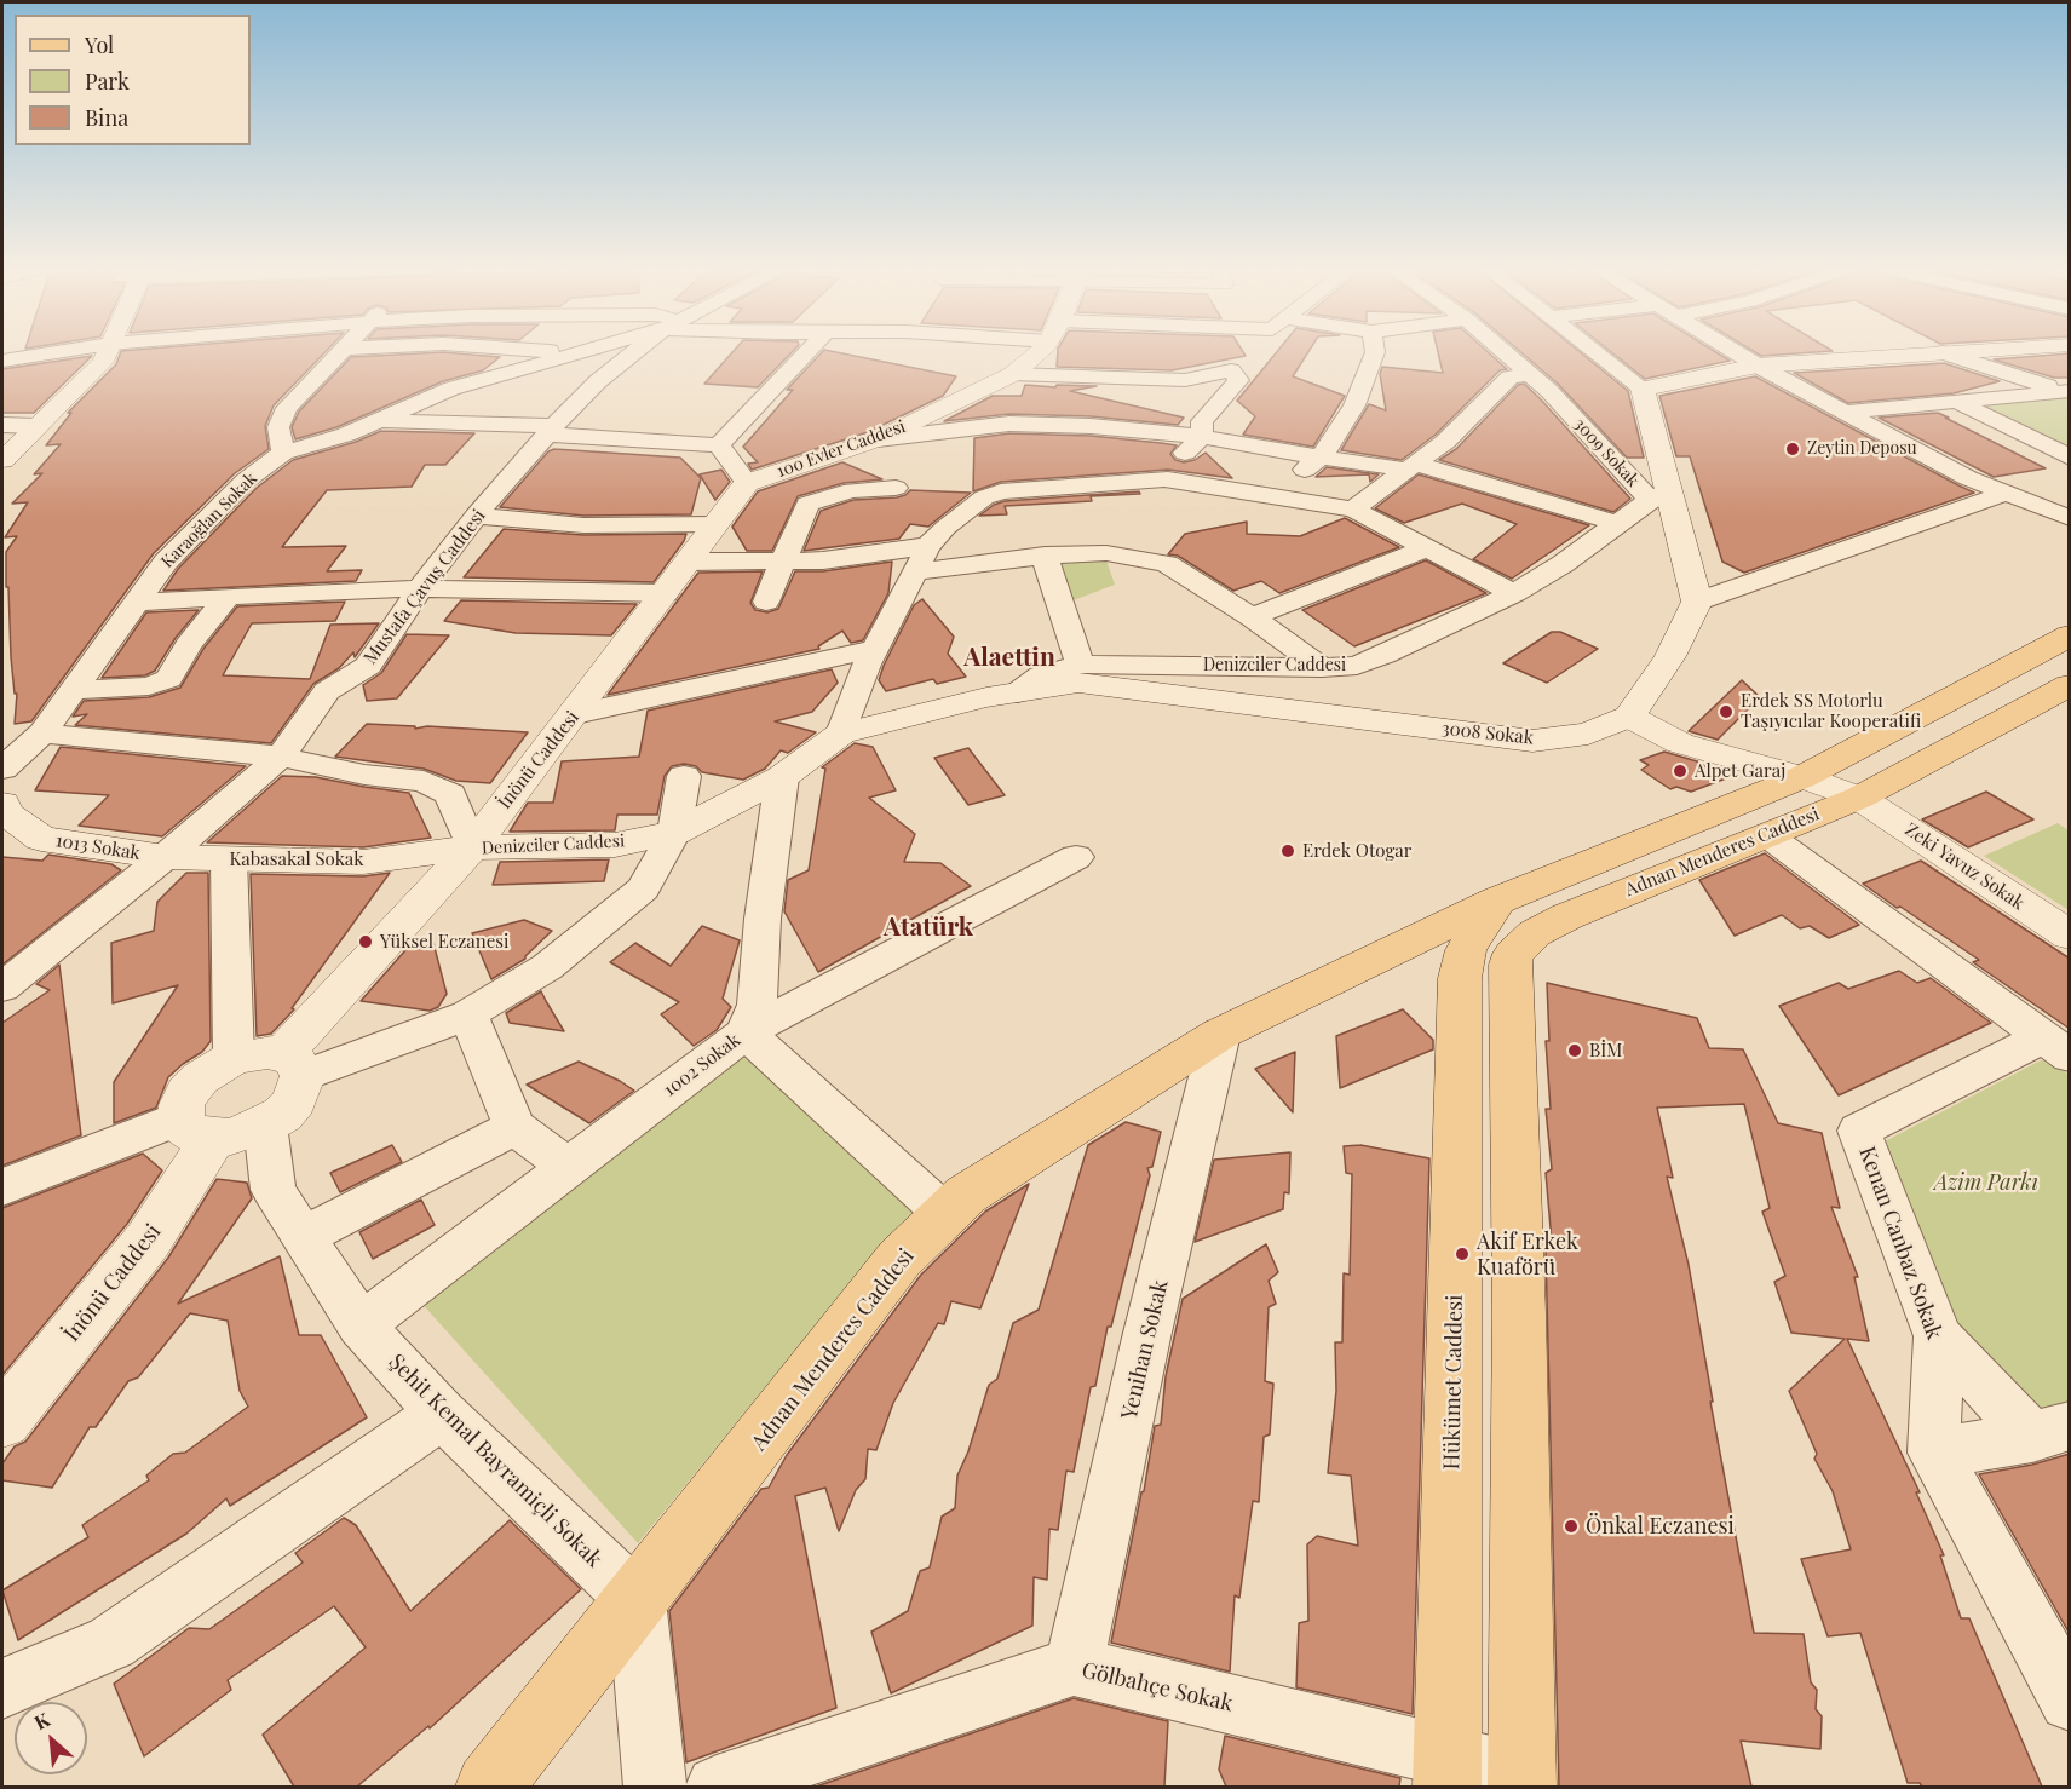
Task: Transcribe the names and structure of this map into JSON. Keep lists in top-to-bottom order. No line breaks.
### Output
{"streets":{"main road":["100 Evler Caddesi","3009 Sokak","Denizciler Caddesi","3008 Sokak","İnönü Caddesi","1013 Sokak","Adnan Menderes Caddesi","Kabasakal Sokak","Zeki Yavuz Sokak","Hükümet Caddesi"],"street":["Karaoğlan Sokak","Mustafa Çavuş Caddesi","1002 Sokak","Kenan Canbaz Sokak","Yenihan Sokak","Şehit Kemal Bayramiçli Sokak","Gölbahçe Sokak"]},"crossings":[["100 Evler Caddesi","İnönü Caddesi"],["3009 Sokak","Denizciler Caddesi"],["Mustafa Çavuş Caddesi","1013 Sokak"],["Mustafa Çavuş Caddesi","Kabasakal Sokak"],["Denizciler Caddesi","3008 Sokak"],["Denizciler Caddesi","İnönü Caddesi"],["Denizciler Caddesi","Kabasakal Sokak"],["3008 Sokak","Zeki Yavuz Sokak"],["İnönü Caddesi","Kabasakal Sokak"],["İnönü Caddesi","Şehit Kemal Bayramiçli Sokak"],["1013 Sokak","Kabasakal Sokak"],["Adnan Menderes Caddesi","Zeki Yavuz Sokak"],["Adnan Menderes Caddesi","Yenihan Sokak"],["Adnan Menderes Caddesi","Hükümet Caddesi"],["Adnan Menderes Caddesi","Şehit Kemal Bayramiçli Sokak"],["1002 Sokak","Şehit Kemal Bayramiçli Sokak"],["Yenihan Sokak","Gölbahçe Sokak"],["Hükümet Caddesi","Gölbahçe Sokak"]],"districts":["Alaettin","Atatürk"],"parks":["Azim Parkı"],"places":["Zeytin Deposu","Erdek SS Motorlu Taşıyıcılar Kooperatifi","Alpet Garaj","Erdek Otogar","Yüksel Eczanesi","BİM","Akif Erkek Kuaförü","Önkal Eczanesi"],"legend":["Yol","Park","Bina"],"north":"top left"}
